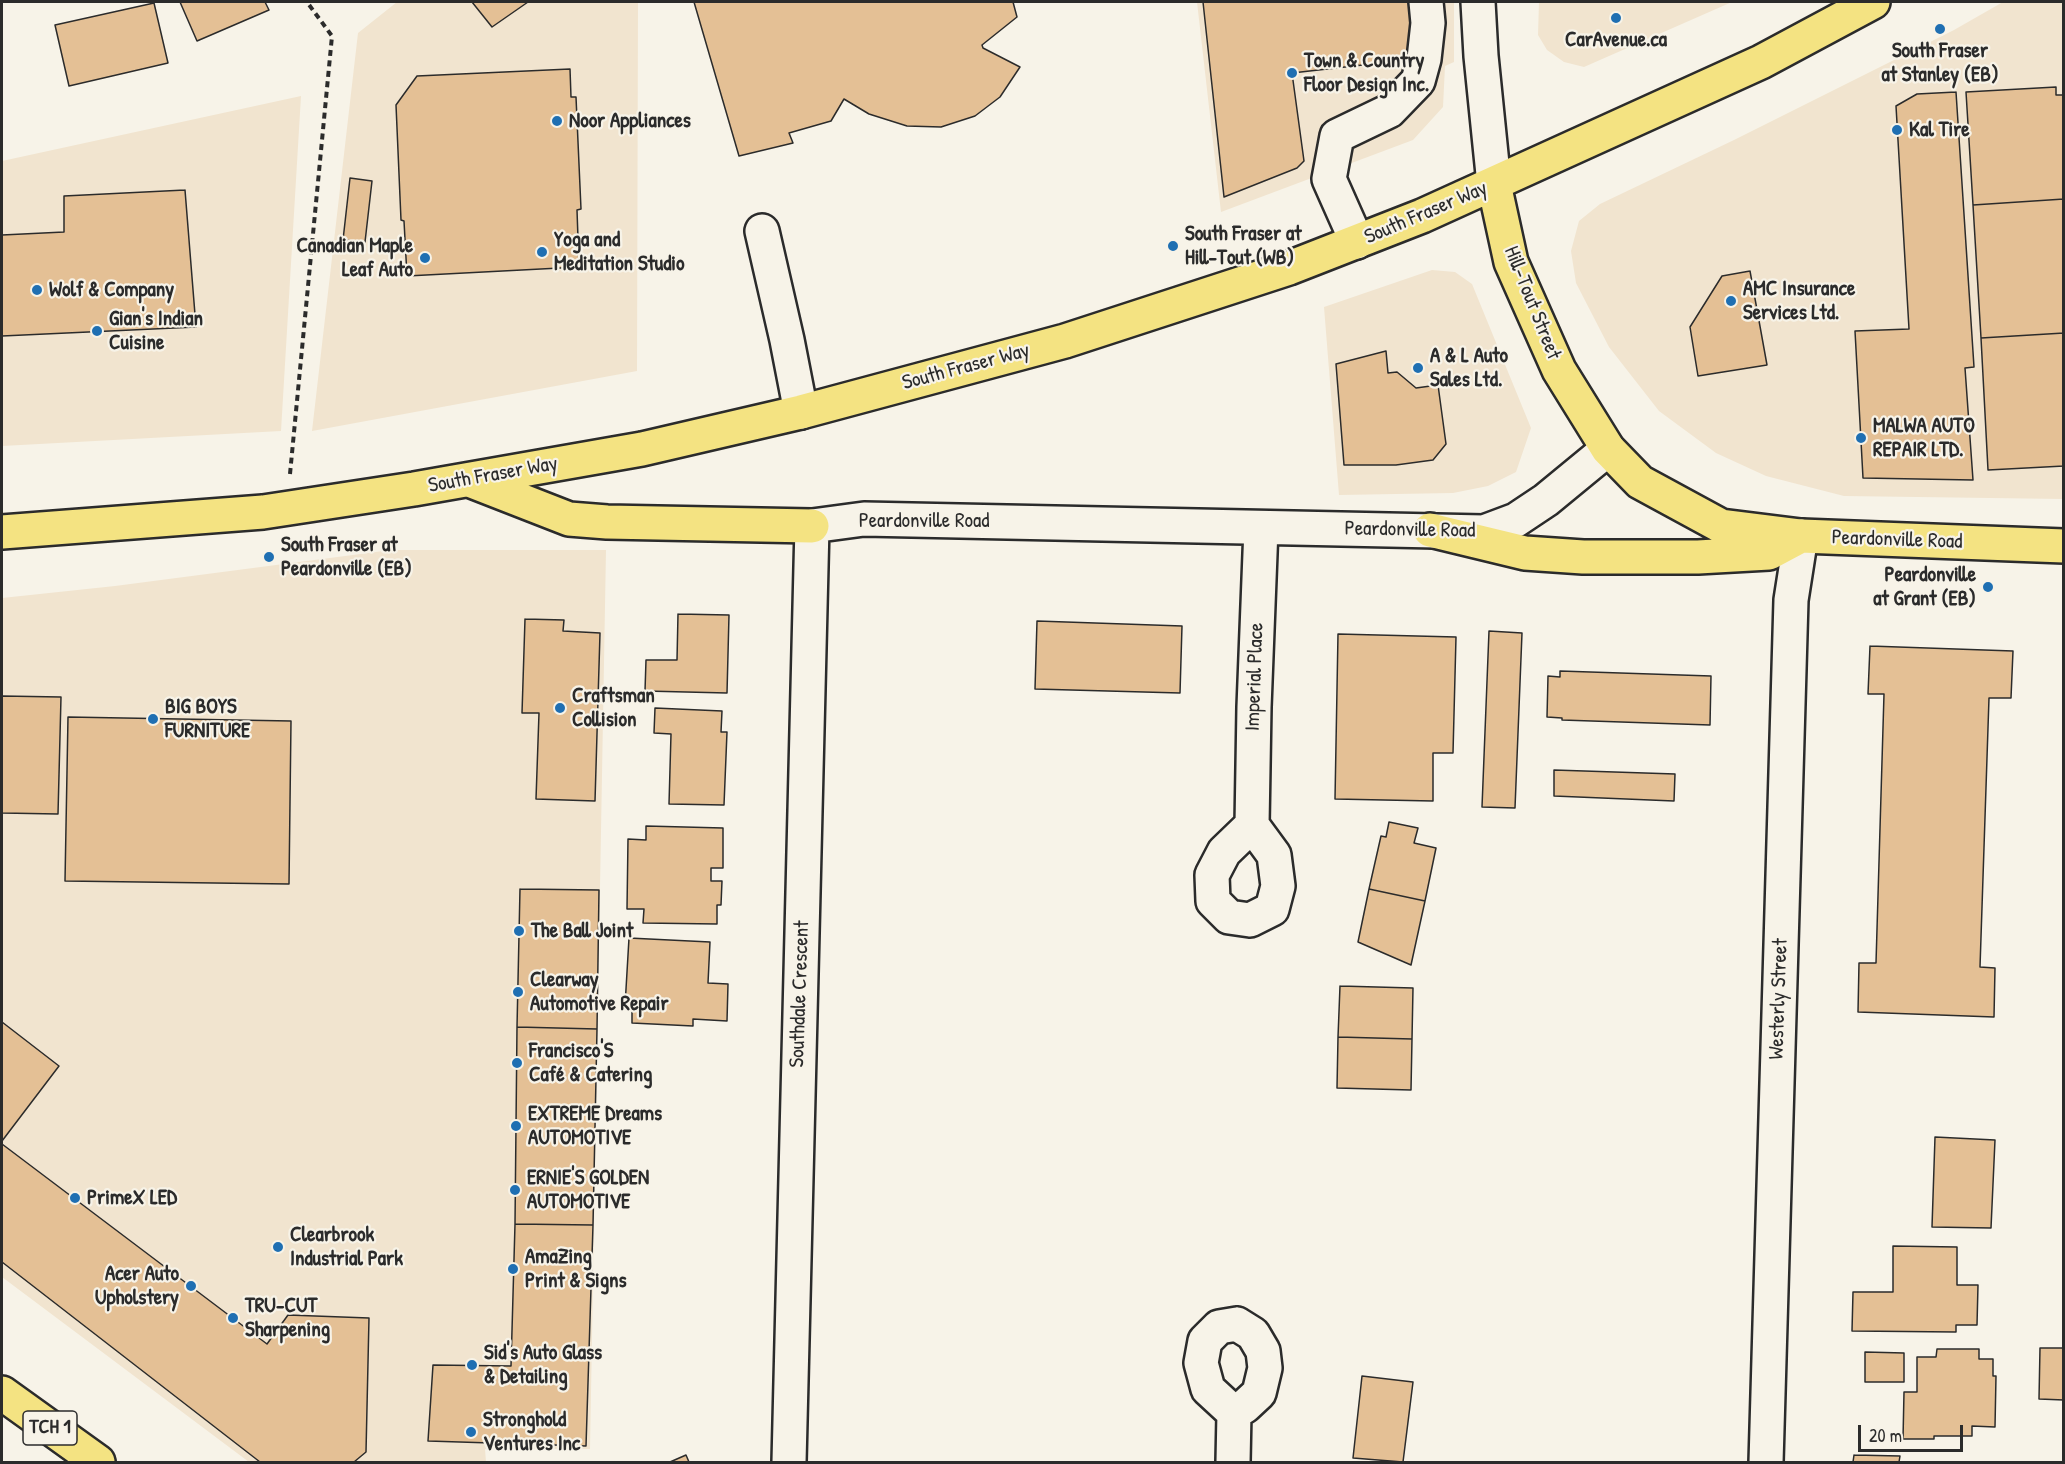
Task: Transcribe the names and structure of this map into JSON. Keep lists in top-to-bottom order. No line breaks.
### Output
{"streets":{"main road":["South Fraser Way","Hill-Tout Street","Peardonville Road","TCH 1"],"street":["Imperial Place","Southdale Crescent","Westerly Street"]},"crossings":[["South Fraser Way","Hill-Tout Street"],["Hill-Tout Street","Peardonville Road"],["Peardonville Road","Imperial Place"],["Peardonville Road","Southdale Crescent"],["Peardonville Road","Westerly Street"]],"places":["CarAvenue.ca","South Fraser at Stanley (EB)","Town & Country Floor Design Inc.","Noor Appliances","Kal Tire","South Fraser at Hill-Tout (WB)","Yoga and Meditation Studio","Canadian Maple Leaf Auto","Wolf & Company","AMC Insurance Services Ltd.","Gian's Indian Cuisine","A & L Auto Sales Ltd.","MALWA AUTO REPAIR LTD.","South Fraser at Peardonville (EB)","Peardonville at Grant (EB)","Craftsman Collision","BIG BOYS FURNITURE","The Ball Joint","Clearway Automotive Repair","Francisco'S Café & Catering","EXTREME Dreams AUTOMOTIVE","ERNIE'S GOLDEN AUTOMOTIVE","PrimeX LED","Clearbrook Industrial Park","AmaZing Print & Signs","Acer Auto Upholstery","TRU-CUT Sharpening","Sid's Auto Glass & Detailing","Stronghold Ventures Inc"],"scale_bar":"20 m"}
